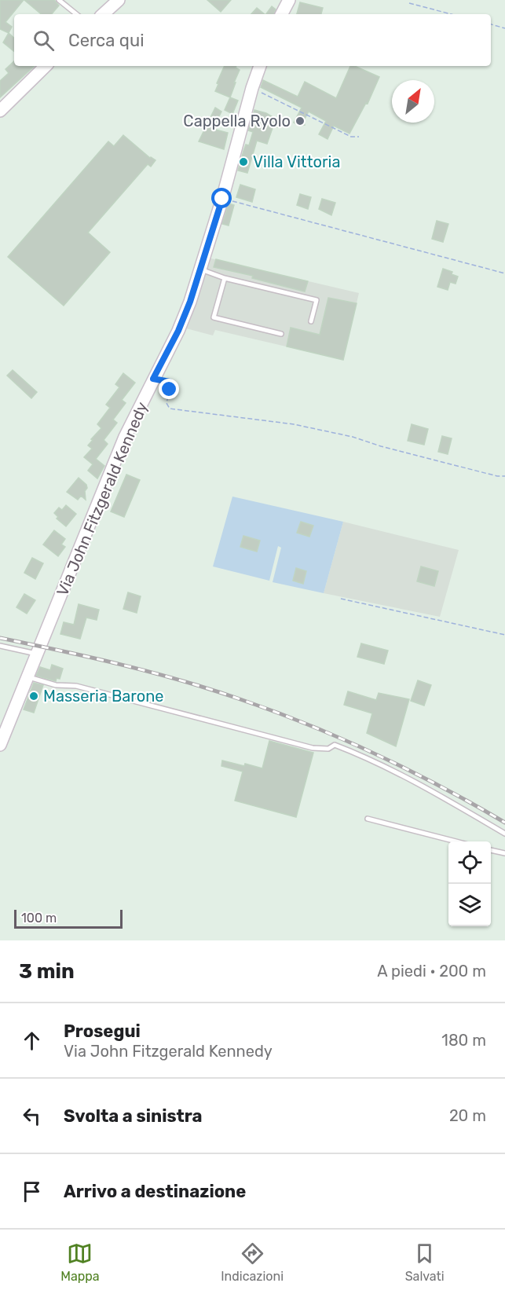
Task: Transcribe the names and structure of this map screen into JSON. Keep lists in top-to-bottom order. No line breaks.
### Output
{"streets":{"street":["Via John Fitzgerald Kennedy"]},"places":["Cappella Ryolo","Villa Vittoria","Masseria Barone"],"scale_bar":"100 m","north":"top right","page":{"search":"Cerca qui","scale":"100 m","heading":["3 min","A piedi · 200 m"],"list":[["Prosegui","Via John Fitzgerald Kennedy","180 m"],["Svolta a sinistra","20 m"],"Arrivo a destinazione"],"nav":["Mappa","Indicazioni","Salvati"]}}
